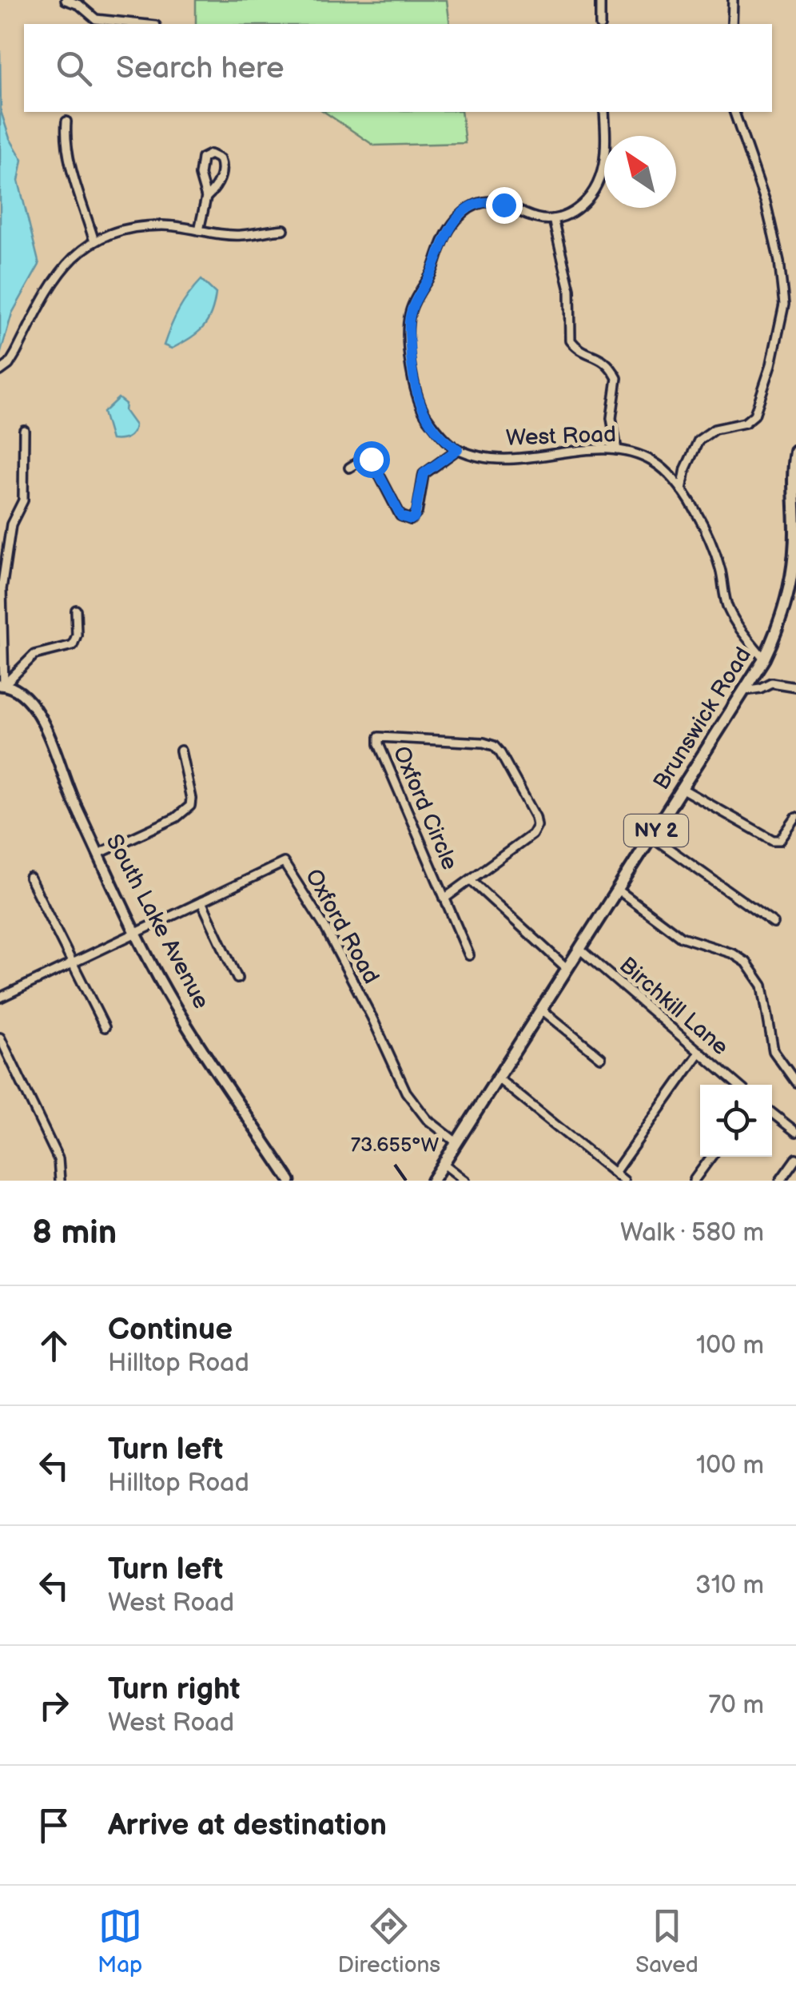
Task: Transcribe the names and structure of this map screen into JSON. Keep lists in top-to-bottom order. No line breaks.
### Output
{"streets":{"main road":["Brunswick Road","NY 2"],"street":["West Road","Oxford Circle","South Lake Avenue","Oxford Road","Birchkill Lane"]},"crossings":[["West Road","Brunswick Road"],["Brunswick Road","Oxford Circle"],["Brunswick Road","Oxford Road"],["Brunswick Road","Birchkill Lane"],["South Lake Avenue","Oxford Road"]],"north":"top left","page":{"search":"Search here","heading":["8 min","Walk · 580 m"],"list":[["Continue","Hilltop Road","100 m"],["Turn left","Hilltop Road","100 m"],["Turn left","West Road","310 m"],["Turn right","West Road","70 m"],"Arrive at destination"],"nav":["Map","Directions","Saved"]},"coordinates":["73.655°W"]}
